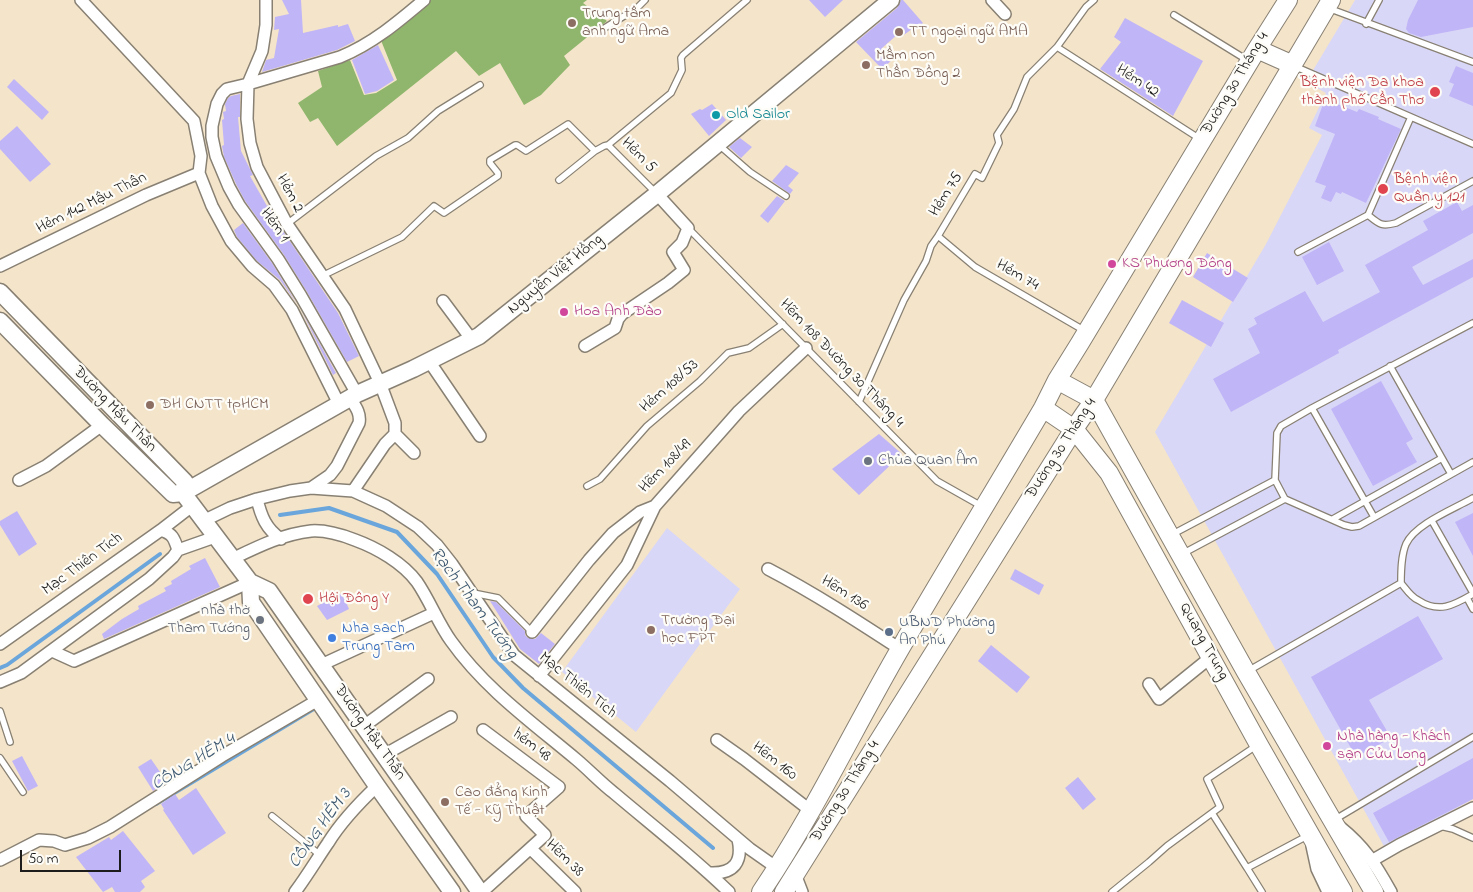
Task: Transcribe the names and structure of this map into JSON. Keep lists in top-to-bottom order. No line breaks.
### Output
{"streets":{"main road":["Đường 30 Tháng 4","Nguyễn Việt Hồng","Đường Mậu Thân","Quang Trung"],"street":["Hẻm 2","Hẻm 142 Mậu Thân","Hẻm 1","Hẽm 108/49","Mạc Thiên Tích","Hẽm 136","hẻm 48","Hẽm 160","Hẽm 38"],"lane":["Hẻm 42","Hẻm 5","Hẻm 75","Hẻm 74","Hẽm 108 Đường 30 Tháng 4","Hẻm 108/53"]},"crossings":[["Hẻm 42","Đường 30 Tháng 4"],["Hẻm 42","Hẻm 75"],["Đường 30 Tháng 4","Hẻm 74"],["Đường 30 Tháng 4","Hẽm 108 Đường 30 Tháng 4"],["Đường 30 Tháng 4","Mạc Thiên Tích"],["Đường 30 Tháng 4","Hẽm 136"],["Đường 30 Tháng 4","Quang Trung"],["Đường 30 Tháng 4","Hẽm 160"],["Hẻm 5","Hẻm 2"],["Hẻm 5","Nguyễn Việt Hồng"],["Hẻm 2","Hẻm 1"],["Hẻm 2","Nguyễn Việt Hồng"],["Hẻm 75","Hẻm 74"],["Hẻm 75","Hẽm 108 Đường 30 Tháng 4"],["Hẻm 1","Nguyễn Việt Hồng"],["Nguyễn Việt Hồng","Đường Mậu Thân"],["Nguyễn Việt Hồng","Mạc Thiên Tích"],["Hẽm 108 Đường 30 Tháng 4","Hẻm 108/53"],["Hẽm 108 Đường 30 Tháng 4","Hẽm 108/49"],["Đường Mậu Thân","Mạc Thiên Tích"],["hẻm 48","Hẽm 38"]],"water":["Rạch Tham Tướng","CỐNG HẺM 4","CỐNG HẺM 3"],"places":["Trung tâm anh ngữ Ama","TT ngoại ngữ AMA","Mầm non Thần Đồng 2","Bệnh viện Đa khoa thành phố Cần Thơ","Old Sailor","Bệnh viện Quân y 121","KS Phương Đông","Hoa Anh Đào","ĐH CNTT tpHCM","Chùa Quan Âm","Hội Đông Y","nhà thờ Tham Tướng","Trường Đại học FPT","UBND Phường An Phú","Nha sach Trung Tam","Nhà hàng - Khách sạn Cửu Long","Cao đẳng Kinh Tế - Kỹ Thuật"],"scale_bar":"50 m"}
